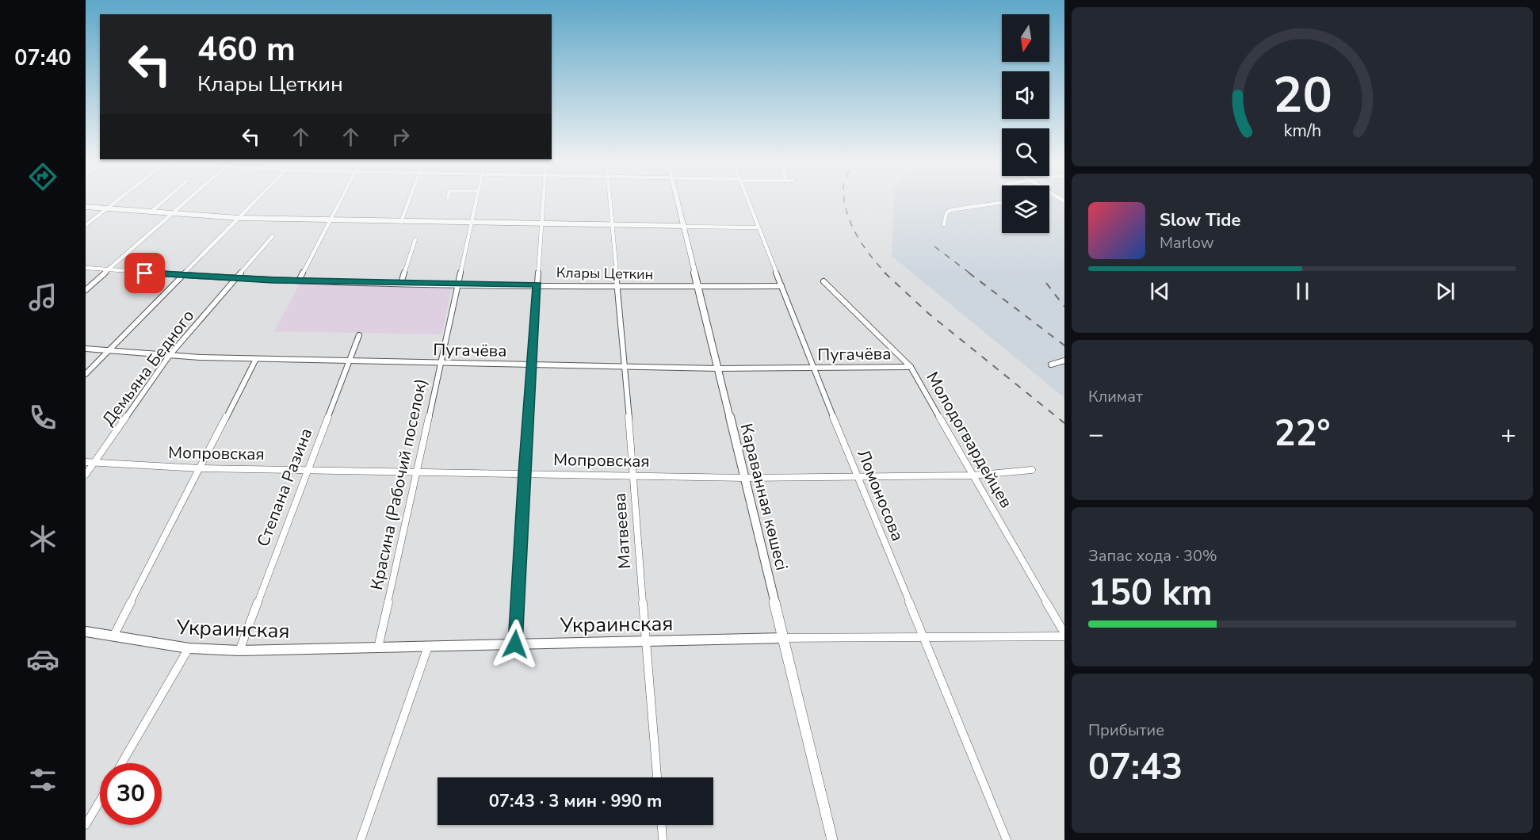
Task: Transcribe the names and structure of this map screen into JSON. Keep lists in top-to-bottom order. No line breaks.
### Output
{"streets":{"main road":["Караванная көшесі"],"street":["Клары Цеткин","Пугачёва","Демьяна Бедного","Молодогвардейцев","Мопровская","Красина (Рабочий поселок)","Степана Разина","Ломоносова","Матвеева","Украинская"]},"crossings":[["Клары Цеткин","Демьяна Бедного"],["Клары Цеткин","Красина (Рабочий поселок)"],["Клары Цеткин","Ломоносова"],["Клары Цеткин","Караванная көшесі"],["Клары Цеткин","Матвеева"],["Пугачёва","Демьяна Бедного"],["Пугачёва","Молодогвардейцев"],["Пугачёва","Красина (Рабочий поселок)"],["Пугачёва","Степана Разина"],["Пугачёва","Ломоносова"],["Пугачёва","Караванная көшесі"],["Пугачёва","Матвеева"],["Демьяна Бедного","Мопровская"],["Молодогвардейцев","Мопровская"],["Мопровская","Красина (Рабочий поселок)"],["Мопровская","Степана Разина"],["Мопровская","Ломоносова"],["Мопровская","Караванная көшесі"],["Мопровская","Матвеева"],["Красина (Рабочий поселок)","Украинская"],["Степана Разина","Украинская"],["Ломоносова","Украинская"],["Караванная көшесі","Украинская"],["Матвеева","Украинская"]],"north":"bottom","page":{"tabs":"07:40","turn":["460 m","Клары Цеткин"],"song":["Slow Tide","Marlow"],"tile":["Климат",["Запас хода · 30%","150 km"],["Прибытие","07:43"]],"heat":["−","22°","+"],"limit":"30","trip":"07:43 · 3 мин · 990 m","gauge":["20","km/h"]}}
